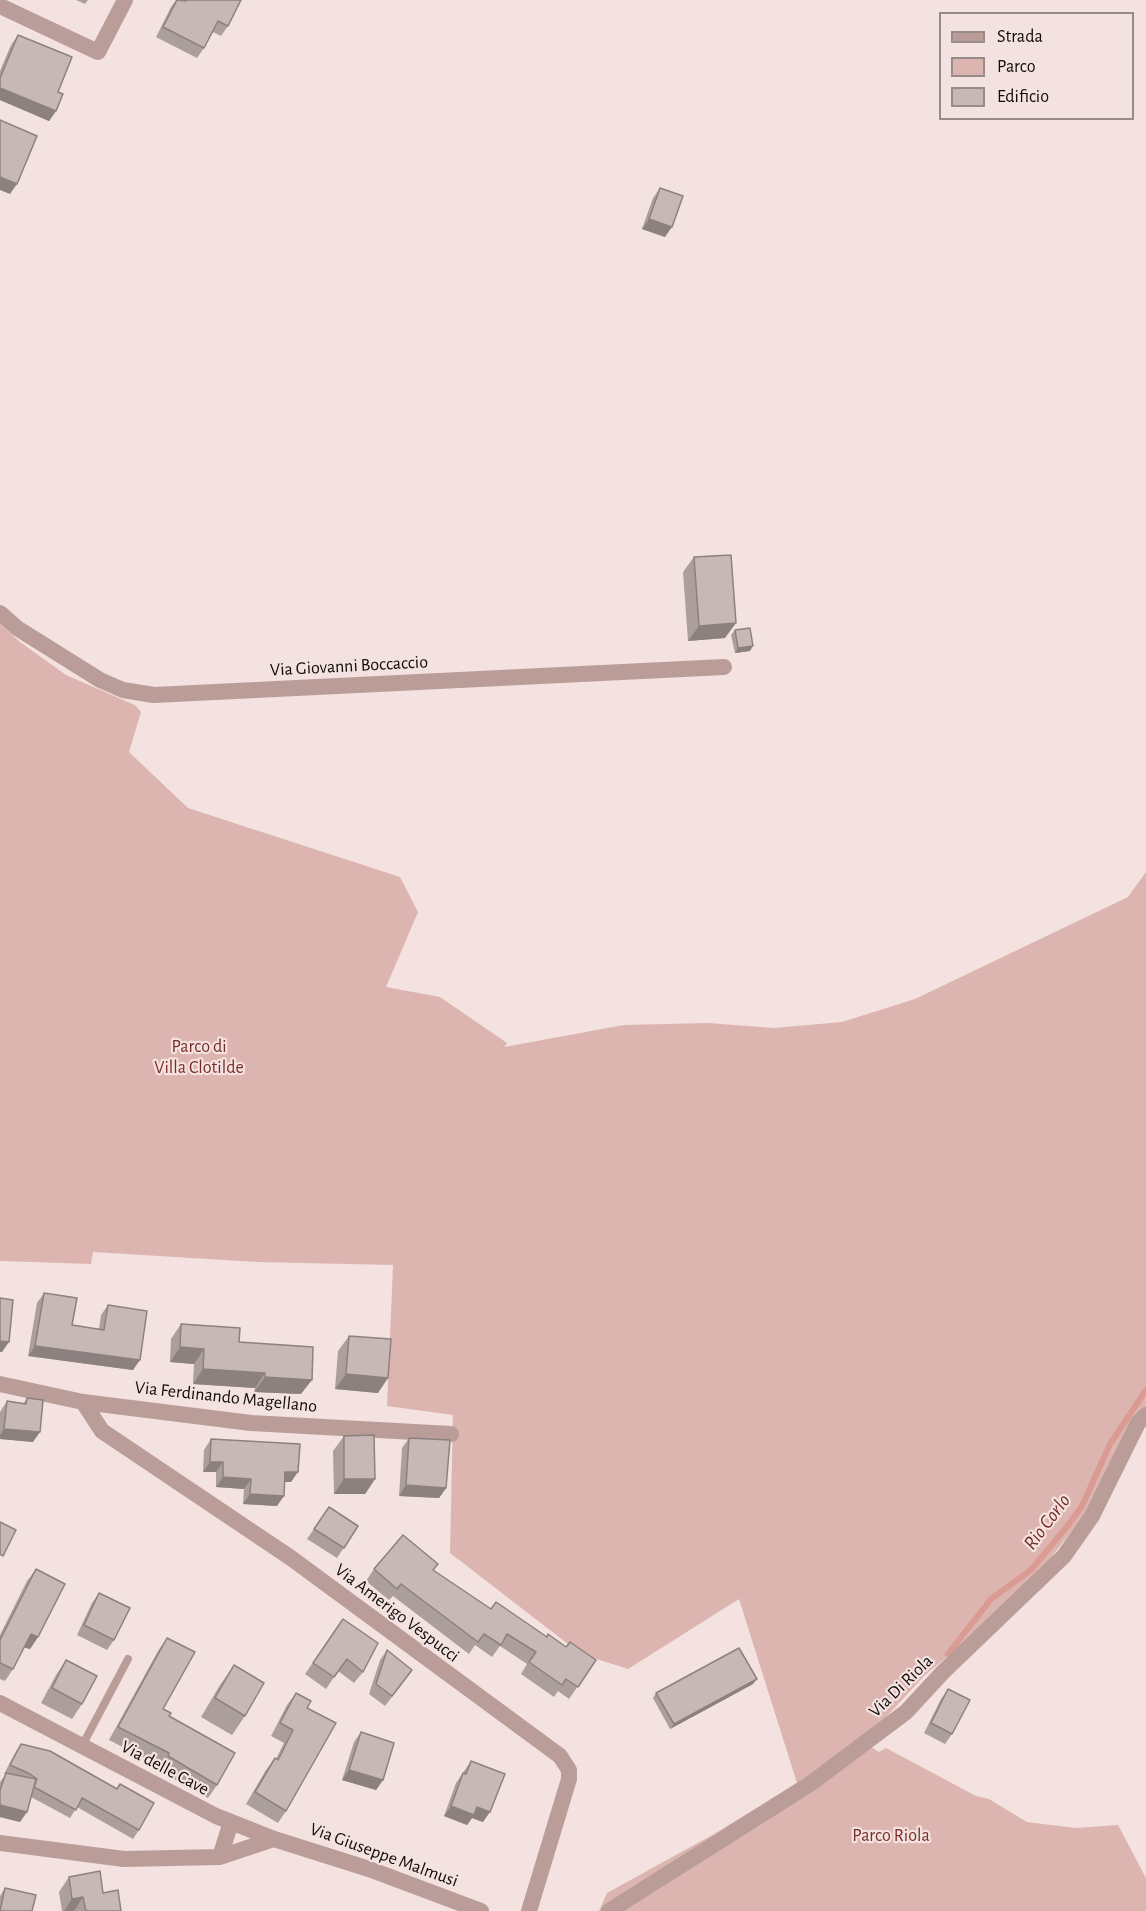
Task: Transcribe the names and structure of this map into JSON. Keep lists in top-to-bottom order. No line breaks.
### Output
{"streets":{"street":["Via Giovanni Boccaccio","Via Ferdinando Magellano","Via Amerigo Vespucci","Via Di Riola","Via delle Cave","Via Giuseppe Malmusi"]},"crossings":[["Via Ferdinando Magellano","Via Amerigo Vespucci"],["Via delle Cave","Via Giuseppe Malmusi"]],"water":["Rio Corlo"],"parks":["Parco di Villa Clotilde","Parco Riola"],"legend":["Strada","Parco","Edificio"]}
